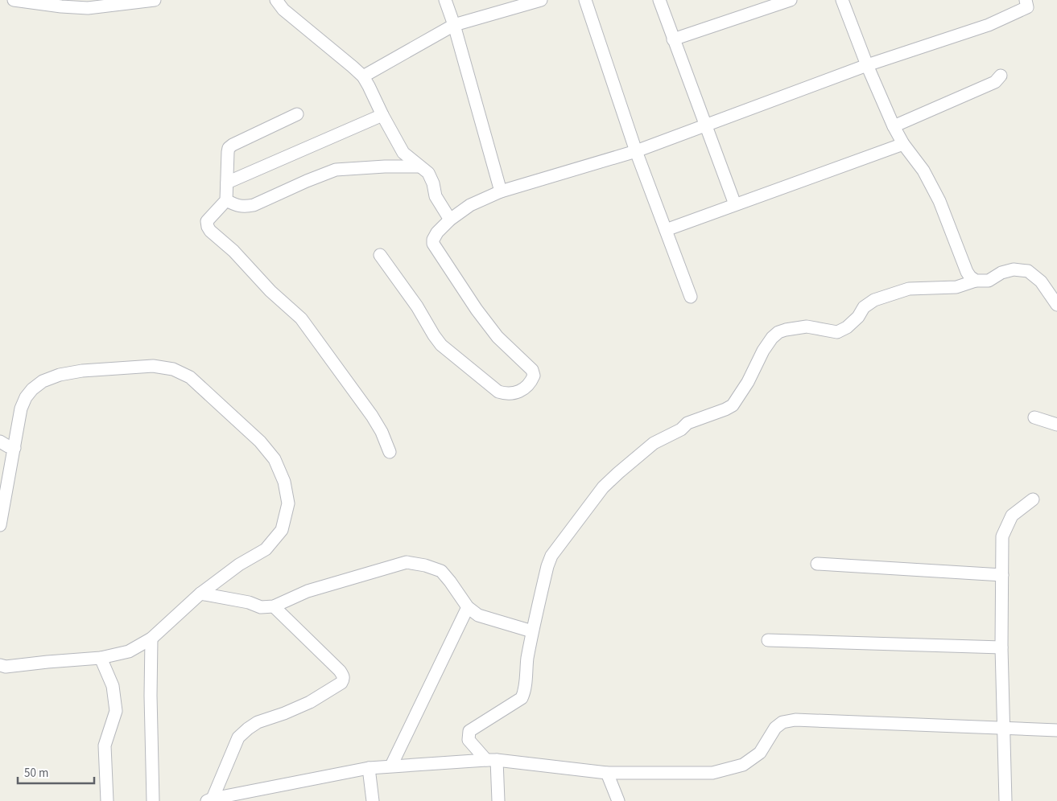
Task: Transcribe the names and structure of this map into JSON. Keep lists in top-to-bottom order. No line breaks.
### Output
{"scale_bar":"50 m"}
